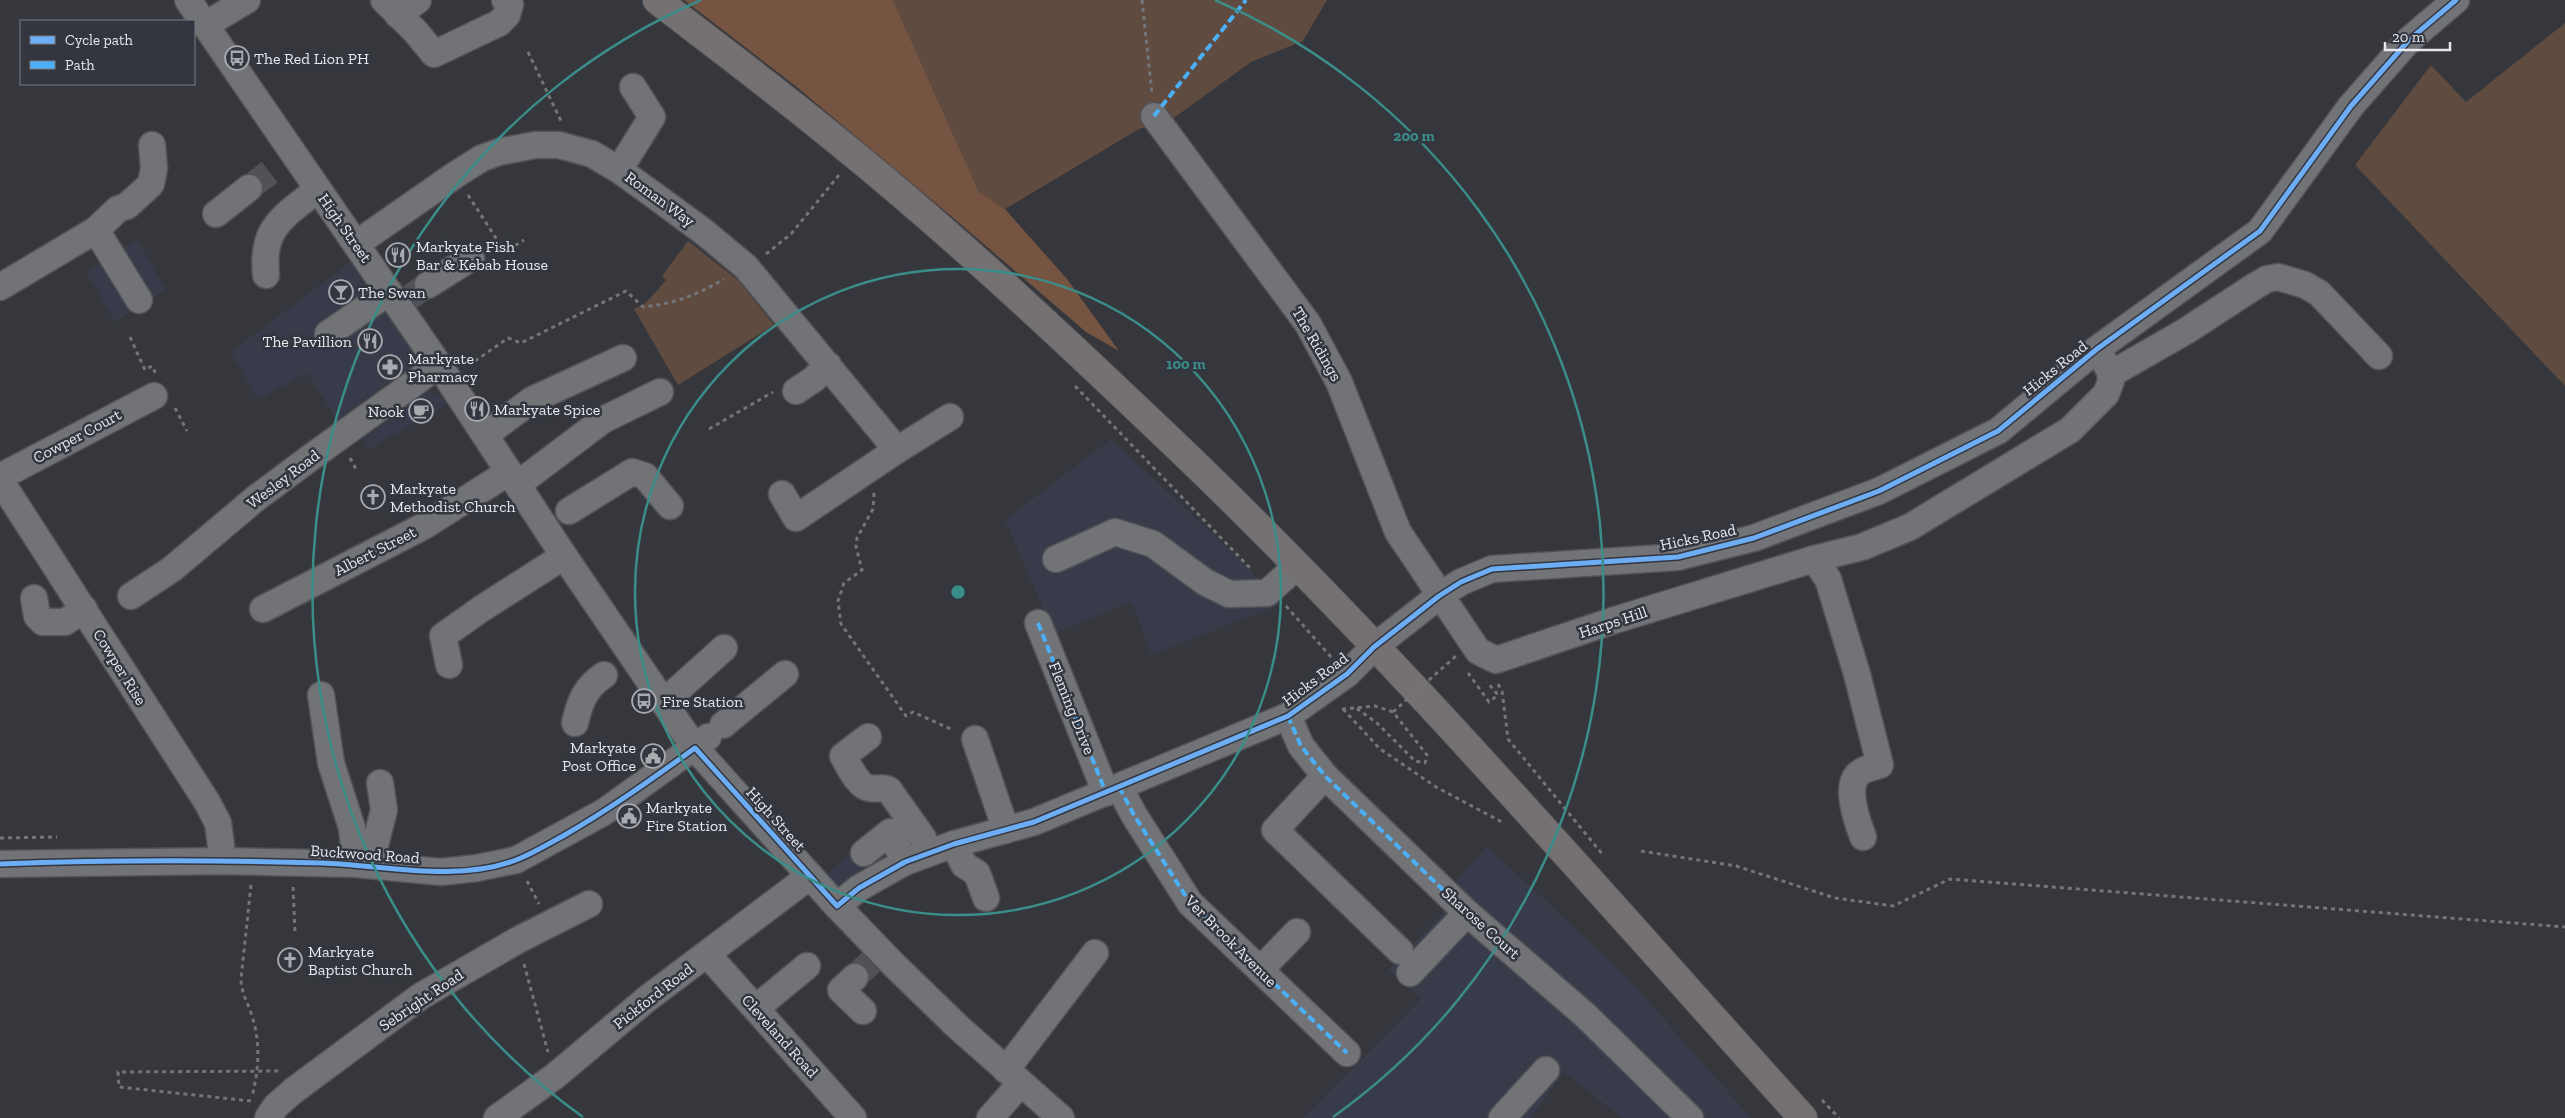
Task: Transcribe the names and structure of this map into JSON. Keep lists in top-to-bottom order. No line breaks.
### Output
{"streets":{"street":["Roman Way","High Street","The Ridings","Hicks Road","Cowper Court","Wesley Road","Albert Street","Harps Hill","Cowper Rise","Fleming Drive","Buckwood Road","Sharose Court","Ver Brook Avenue","Pickford Road","Sebright Road","Cleveland Road"]},"crossings":[["Roman Way","High Street"],["High Street","Hicks Road"],["High Street","Wesley Road"],["High Street","Albert Street"],["High Street","Buckwood Road"],["High Street","Pickford Road"],["The Ridings","Hicks Road"],["Hicks Road","Harps Hill"],["Hicks Road","Fleming Drive"],["Hicks Road","Sharose Court"],["Hicks Road","Ver Brook Avenue"],["Cowper Court","Cowper Rise"],["Cowper Rise","Buckwood Road"],["Fleming Drive","Ver Brook Avenue"],["Pickford Road","Cleveland Road"]],"places":{"bus stop":["The Red Lion PH","Fire Station"],"restaurant":["Markyate Fish Bar & Kebab House","The Pavillion","Markyate Spice"],"bar":["The Swan"],"pharmacy":["Markyate Pharmacy"],"cafe":["Nook"],"church":["Markyate Methodist Church","Markyate Baptist Church"],"public building":["Markyate Post Office","Markyate Fire Station"]},"legend":["Cycle path","Path"],"scale_bar":"20 m","rings":["200 m","100 m"]}
